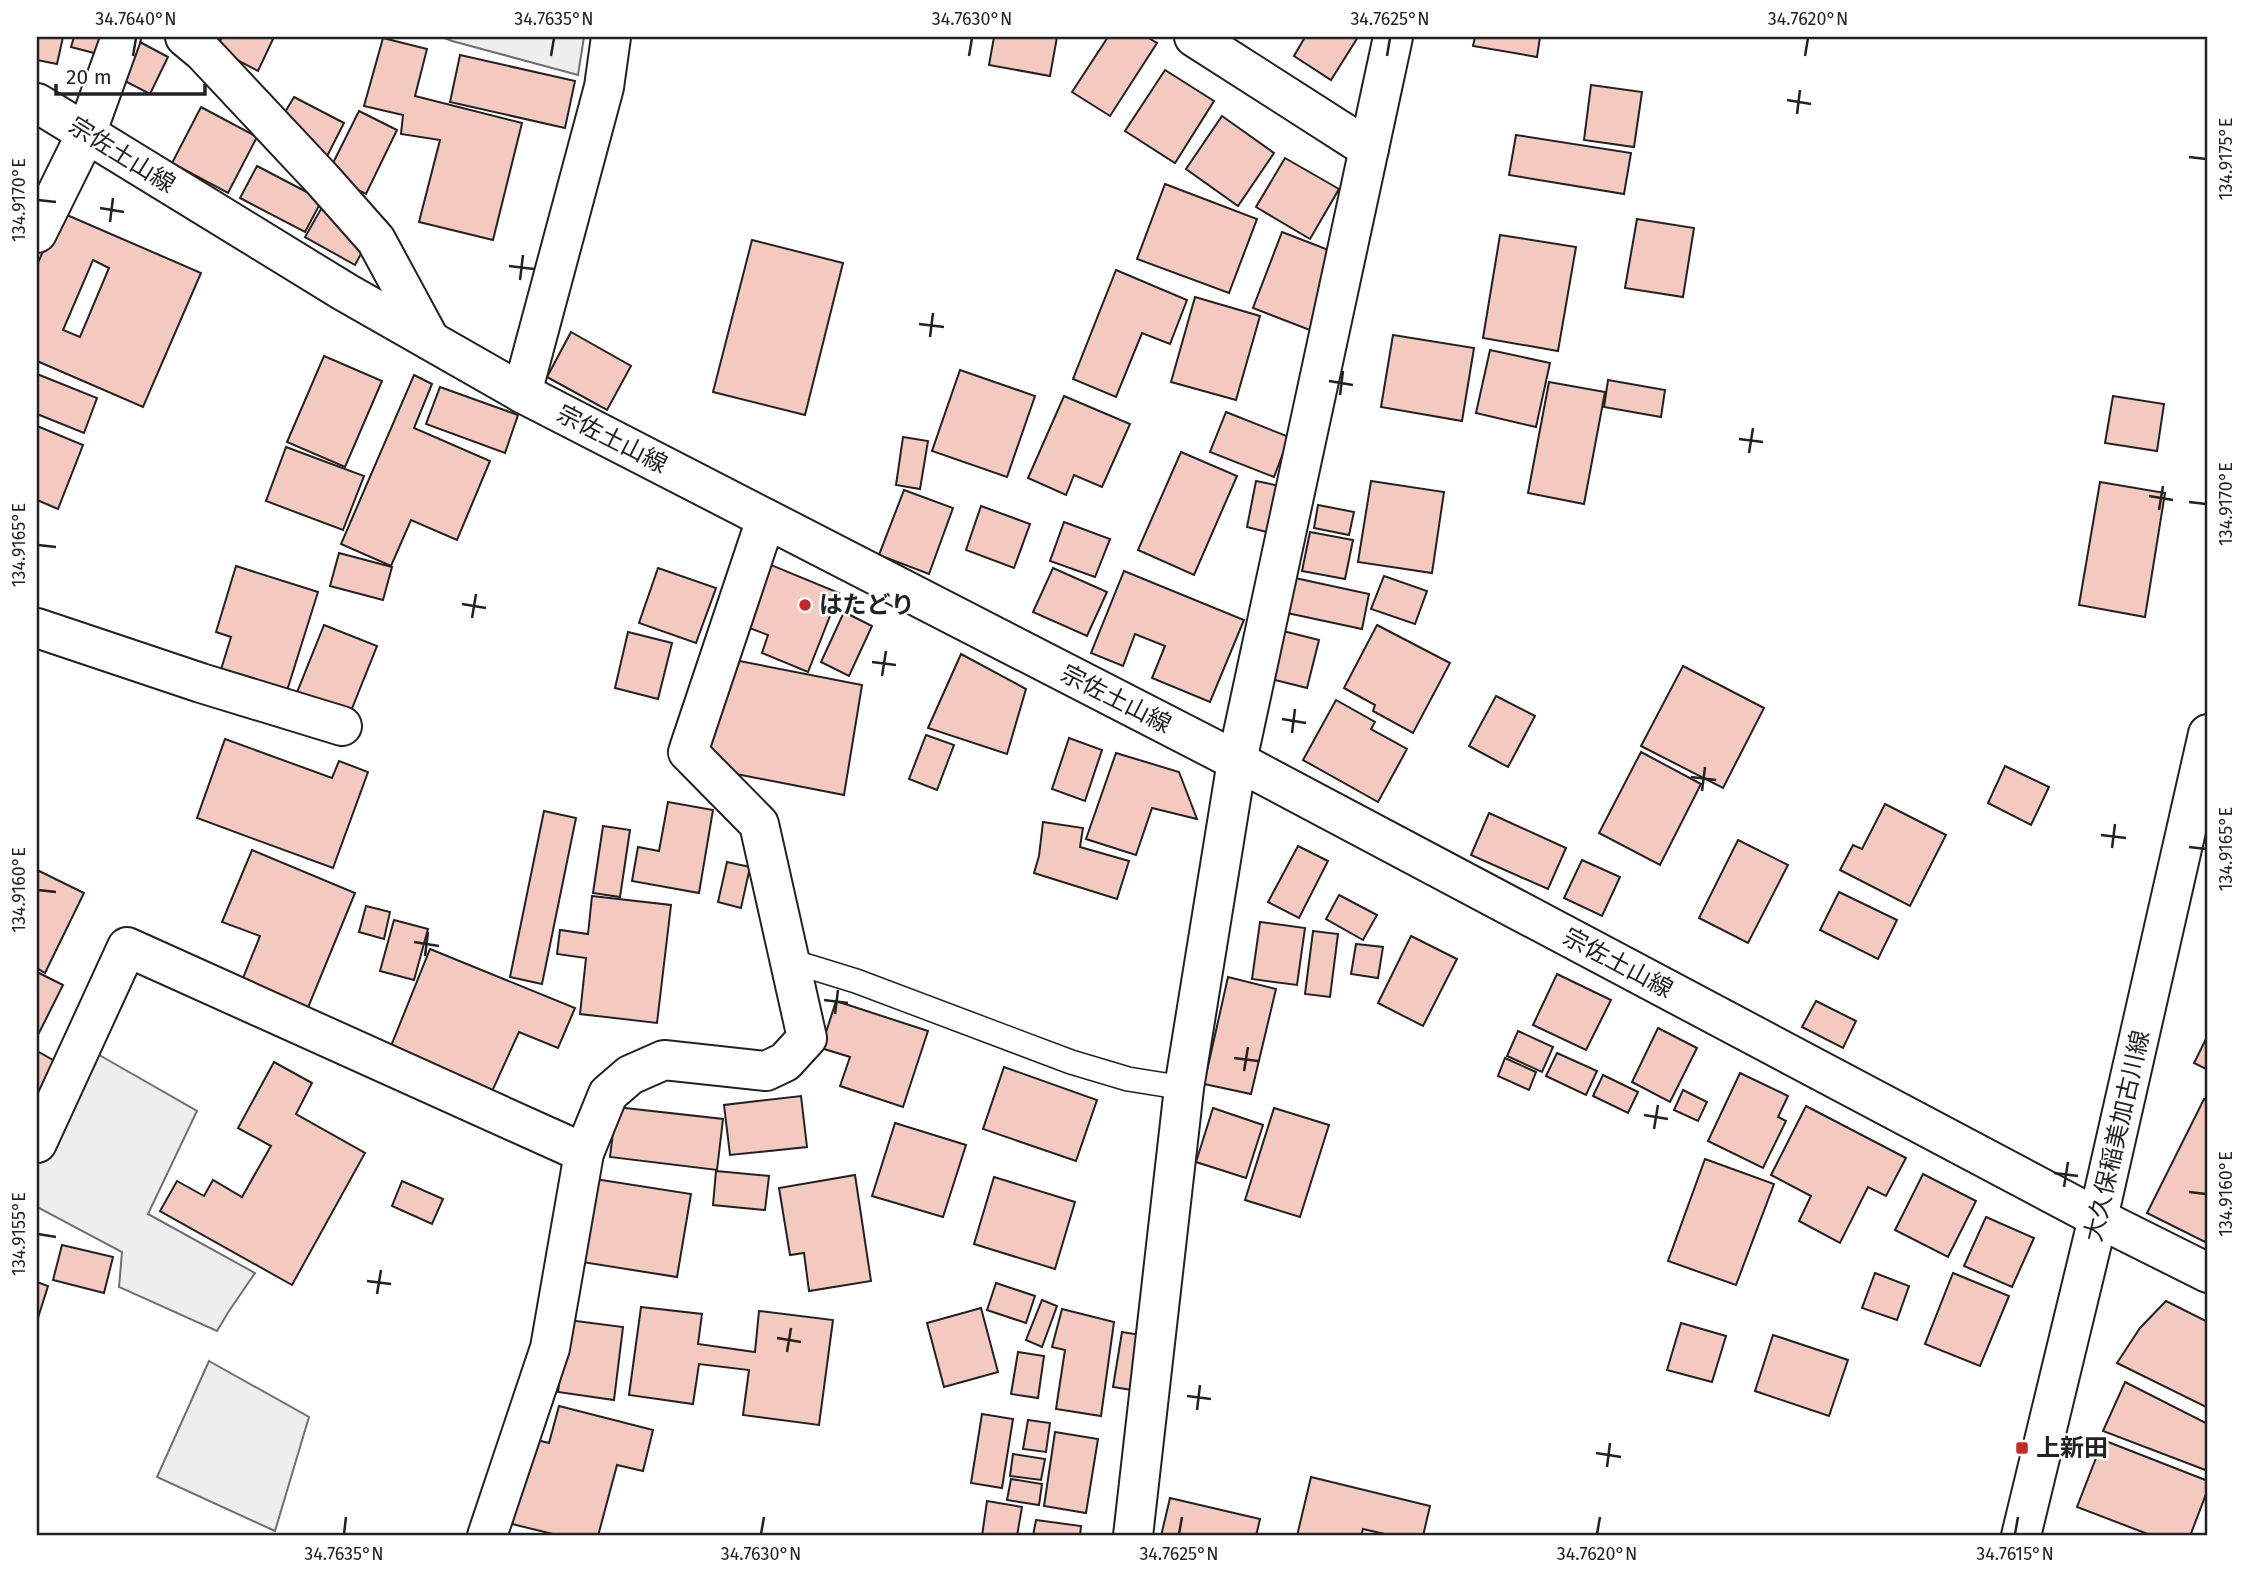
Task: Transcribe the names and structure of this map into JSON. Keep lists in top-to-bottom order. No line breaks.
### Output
{"streets":{"street":["宗佐土山線","大久保稲美加古川線"]},"crossings":[["宗佐土山線","大久保稲美加古川線"]],"places":{"other":["はたどり"],"transit":["上新田"]},"scale_bar":"20 m","coordinates":["34.7640°N","34.7635°N","34.7630°N","34.7625°N","34.7620°N","134.9175°E","134.9170°E","134.9165°E","134.9160°E","134.9155°E","34.7615°N"]}
